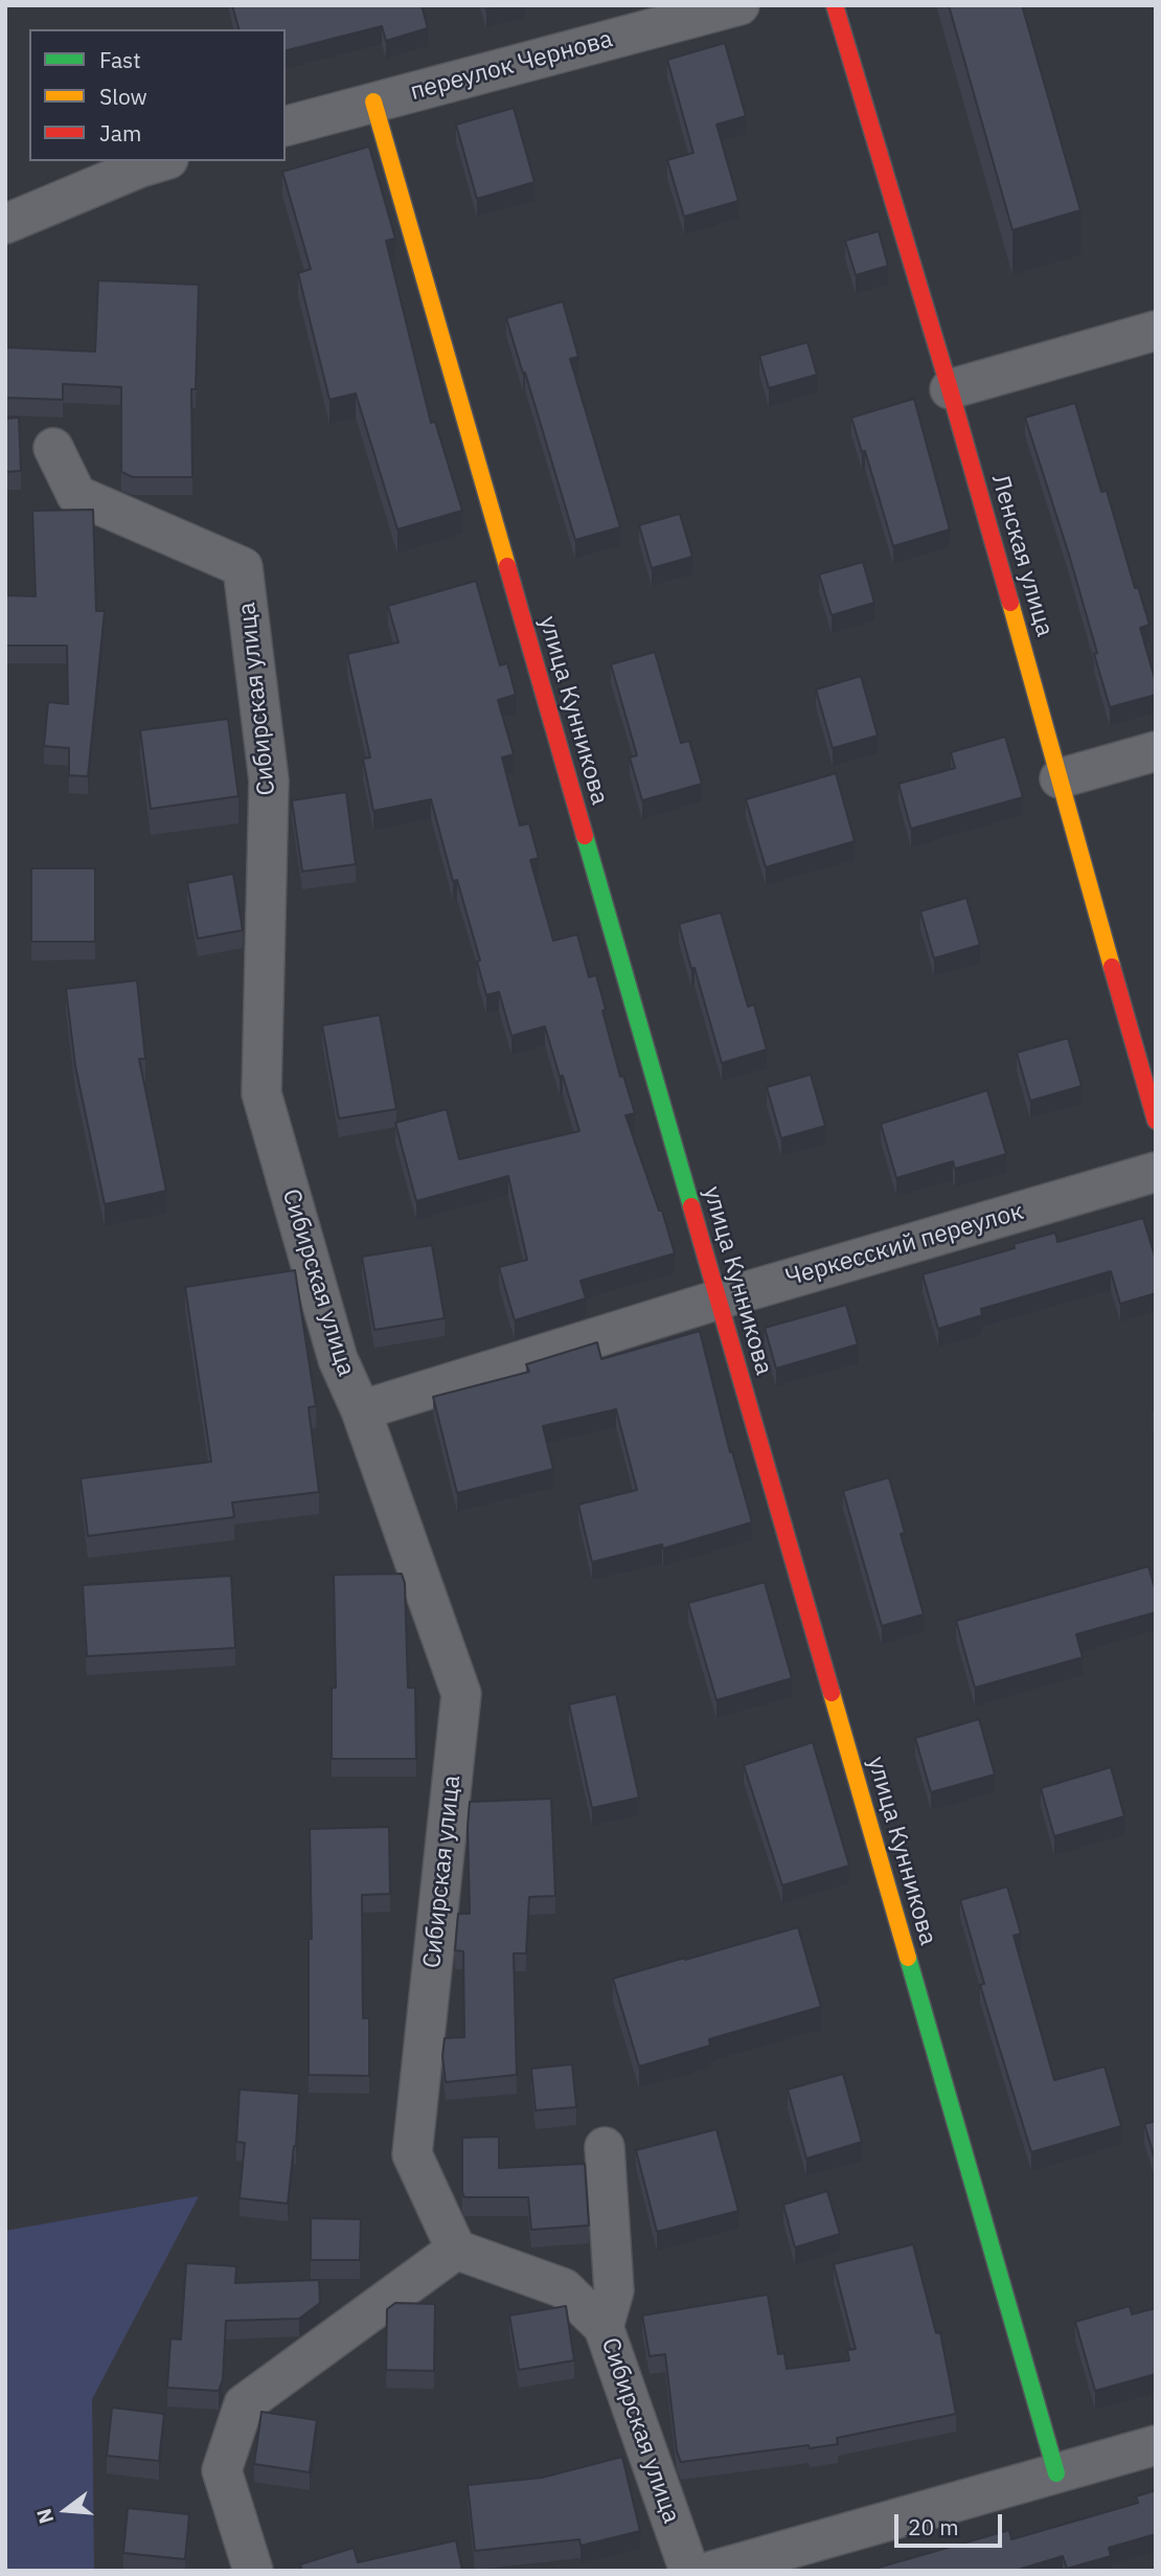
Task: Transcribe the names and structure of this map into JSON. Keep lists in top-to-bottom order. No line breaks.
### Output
{"streets":{"street":["переулок Чернова","Ленская улица","Сибирская улица","улица Кунникова","Черкесский переулок"]},"crossings":[["переулок Чернова","улица Кунникова"],["Сибирская улица","Черкесский переулок"],["улица Кунникова","Черкесский переулок"]],"legend":["Fast","Slow","Jam"],"scale_bar":"20 m","north":"left"}
